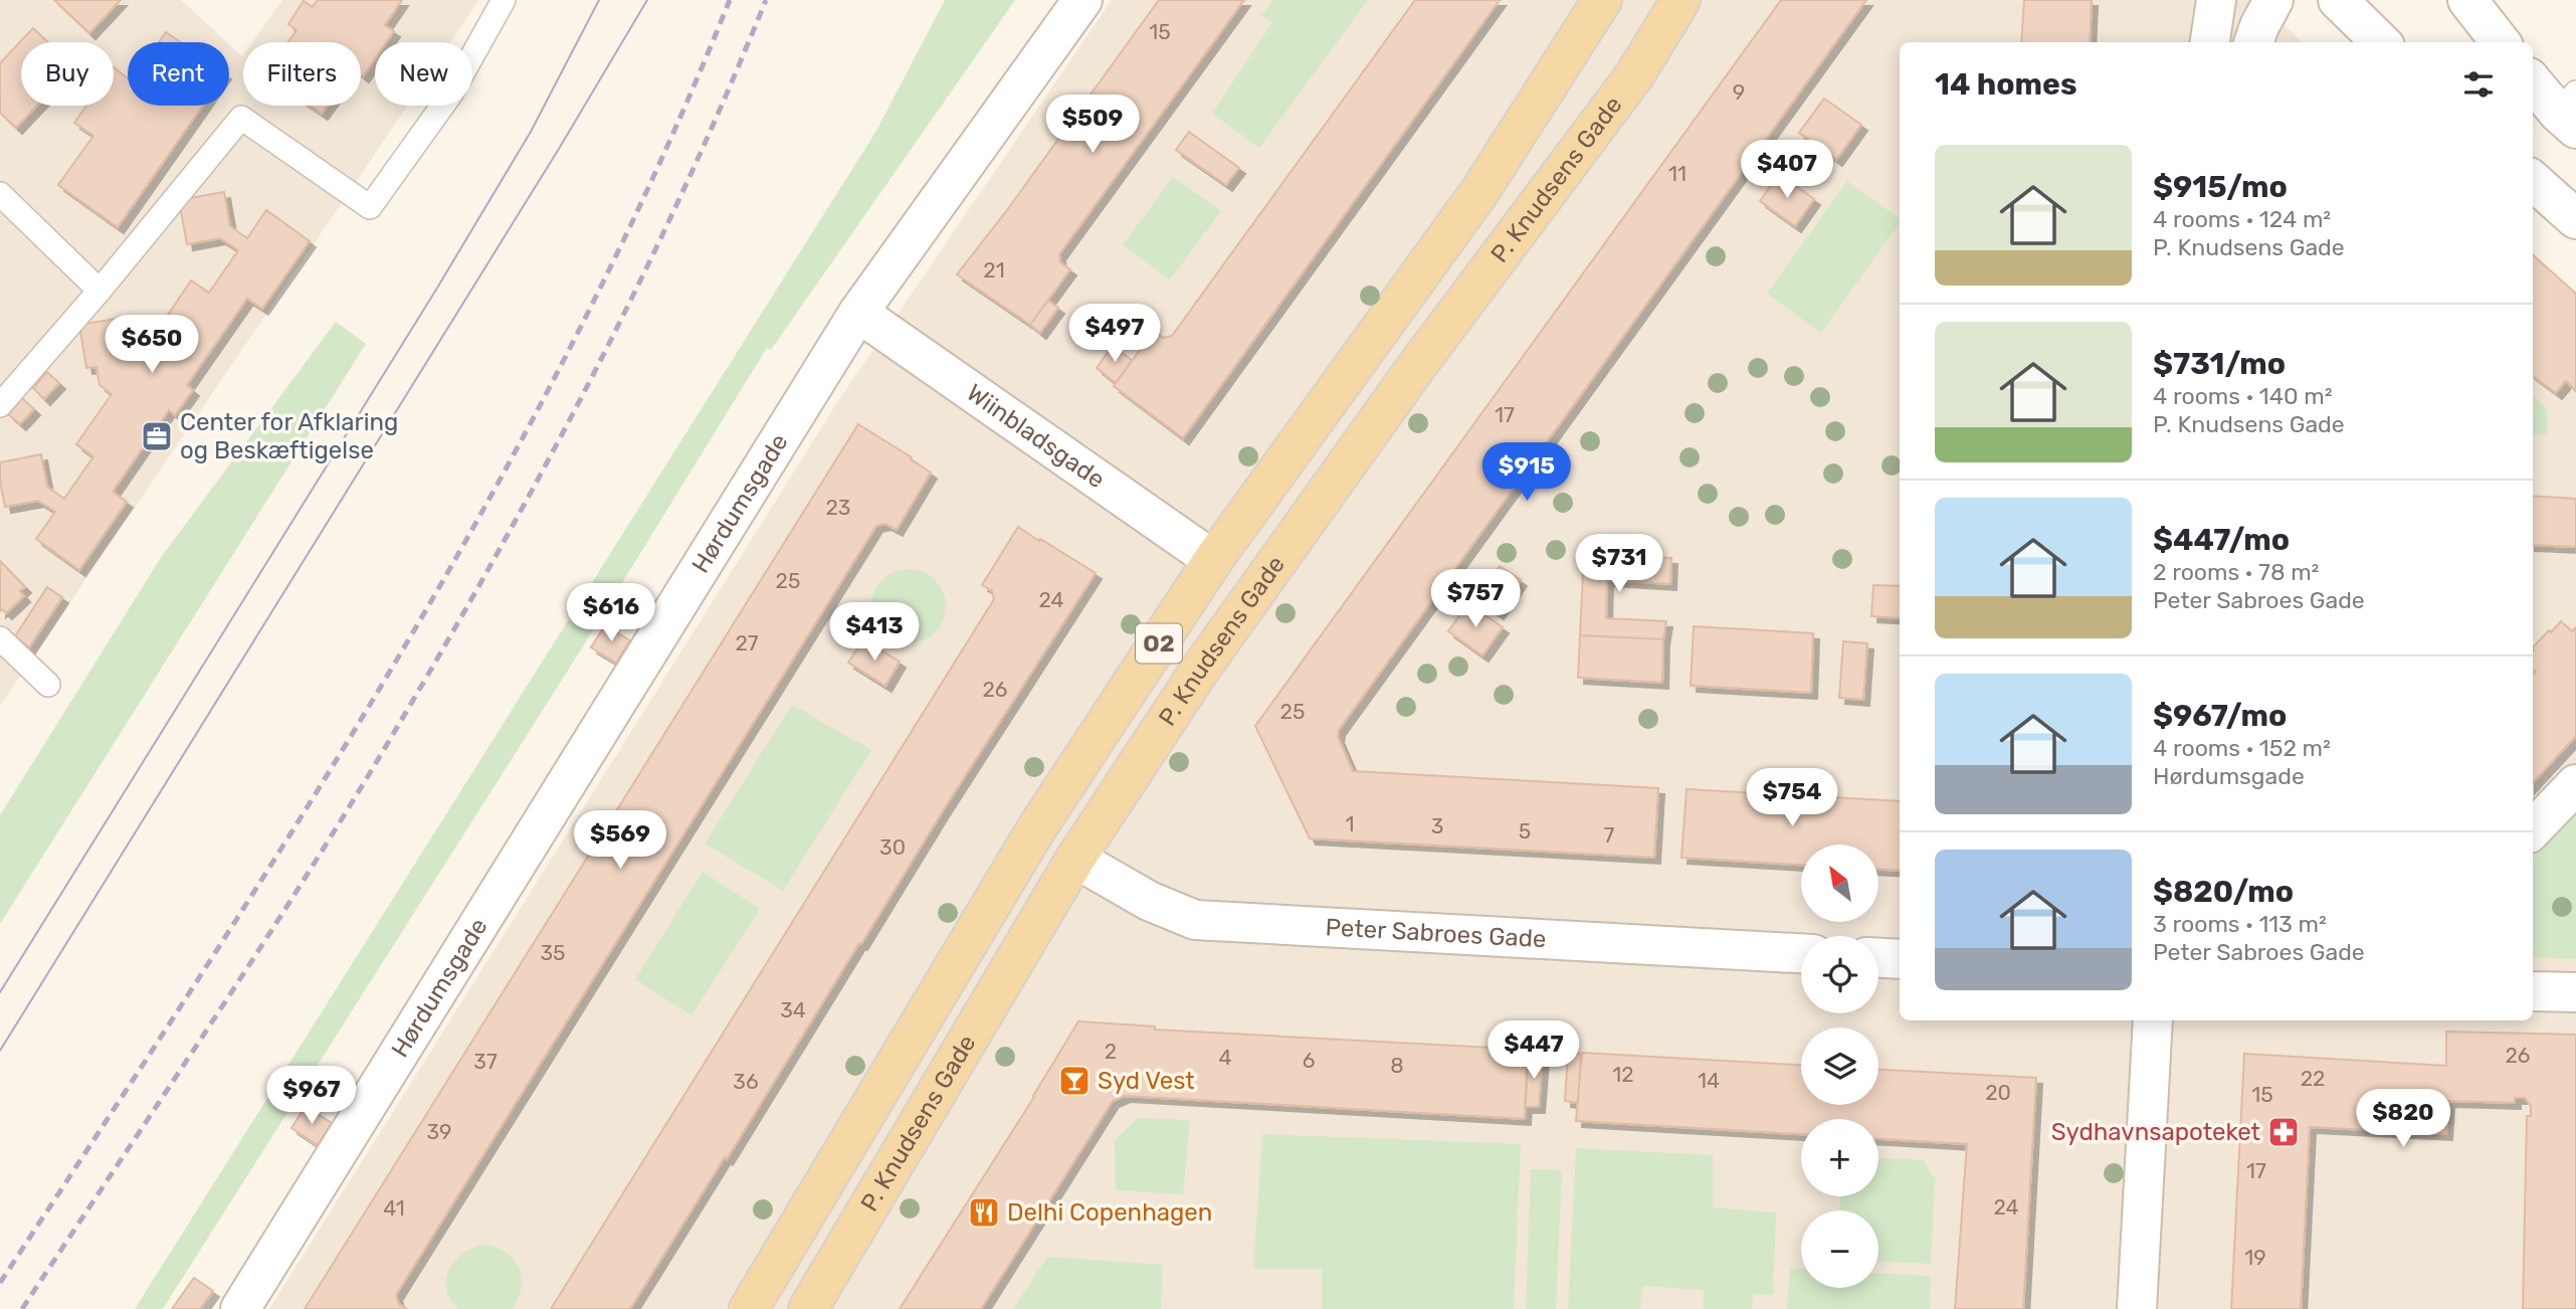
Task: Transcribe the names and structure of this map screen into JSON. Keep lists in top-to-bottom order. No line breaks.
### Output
{"streets":{"main road":["P. Knudsens Gade","O2"],"street":["Wiinbladsgade","Hørdumsgade","Peter Sabroes Gade"]},"crossings":[["P. Knudsens Gade","Wiinbladsgade"],["P. Knudsens Gade","Peter Sabroes Gade"],["Wiinbladsgade","Hørdumsgade"]],"places":{"office":["Center for Afklaring og Beskæftigelse"],"bar":["Syd Vest"],"pharmacy":["Sydhavnsapoteket"],"restaurant":["Delhi Copenhagen"]},"house_numbers":["15","9","11","21","17","23","25","24","27","26","25","1","3","5","7","30","35","34","2","26","4","6","37","8","12","22","14","36","20","15","39","17","24","41","19"],"north":"top left","page":{"chip":["Buy","Rent","Filters","New"],"heading":"14 homes","price":["$509","$407","$497","$650","$915","$731","$757","$616","$413","$754","$569","$447","$967","$820"],"list":[{"name":"$915/mo","note":"4 rooms · 124 m² · P. Knudsens Gade"},{"name":"$731/mo","note":"4 rooms · 140 m² · P. Knudsens Gade"},{"name":"$447/mo","note":"2 rooms · 78 m² · Peter Sabroes Gade"},{"name":"$967/mo","note":"4 rooms · 152 m² · Hørdumsgade"},{"name":"$820/mo","note":"3 rooms · 113 m² · Peter Sabroes Gade"}],"map_buttons":["+","−"]}}
